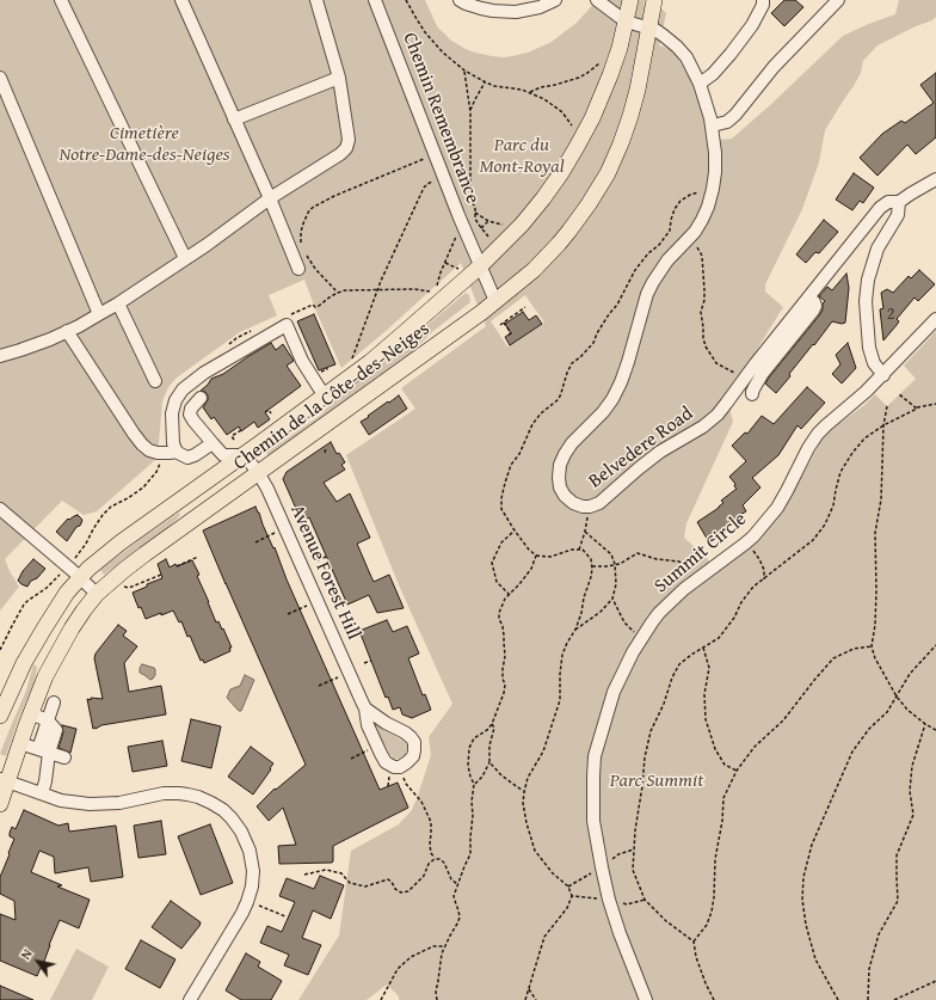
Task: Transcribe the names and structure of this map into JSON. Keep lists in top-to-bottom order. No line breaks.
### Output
{"streets":{"main road":["Chemin de la Côte-des-Neiges"],"street":["Chemin Remembrance","Belvedere Road","Summit Circle","Avenue Forest Hill"]},"crossings":[["Chemin Remembrance","Chemin de la Côte-des-Neiges"],["Chemin de la Côte-des-Neiges","Belvedere Road"],["Chemin de la Côte-des-Neiges","Avenue Forest Hill"]],"parks":["Cimetière Notre-Dame-des-Neiges","Parc du Mont-Royal","Parc Summit"],"house_numbers":["2"],"north":"top left"}
